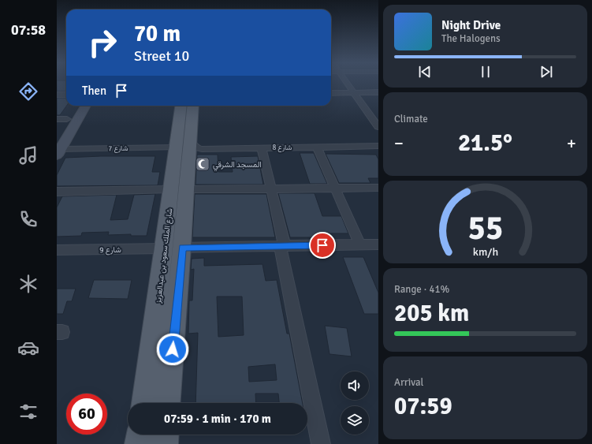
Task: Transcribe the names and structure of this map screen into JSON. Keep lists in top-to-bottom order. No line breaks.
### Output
{"streets":{"main road":["شارع الملك سعود بن عبدالعزيز"],"street":["شارع 8","شارع 7","شارع 9"]},"crossings":[["شارع 8","شارع 7"],["شارع 8","شارع الملك سعود بن عبدالعزيز"],["شارع 7","شارع الملك سعود بن عبدالعزيز"],["شارع 9","شارع الملك سعود بن عبدالعزيز"]],"places":{"mosque":["المسجد الشرقي"]},"page":{"tabs":"07:58","turn":["70 m","Street 10"],"song":["Night Drive","The Halogens"],"then":"Then","tile":["Climate",["Range · 41%","205 km"],["Arrival","07:59"]],"heat":["−","21.5°","+"],"limit":"60","trip":"07:59 · 1 min · 170 m","gauge":["55","km/h"]}}
